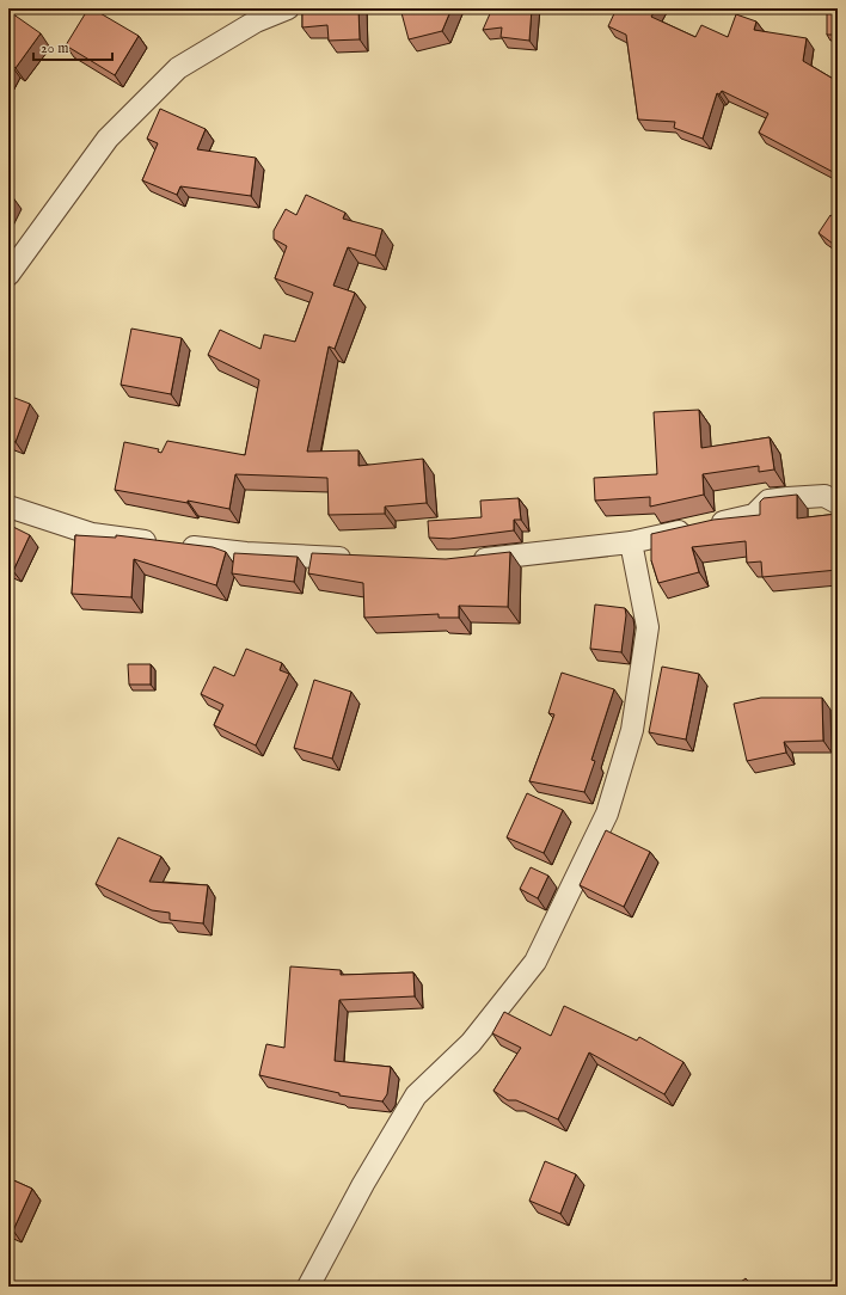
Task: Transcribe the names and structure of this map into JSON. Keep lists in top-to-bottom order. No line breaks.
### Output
{"scale_bar":"20 m"}
